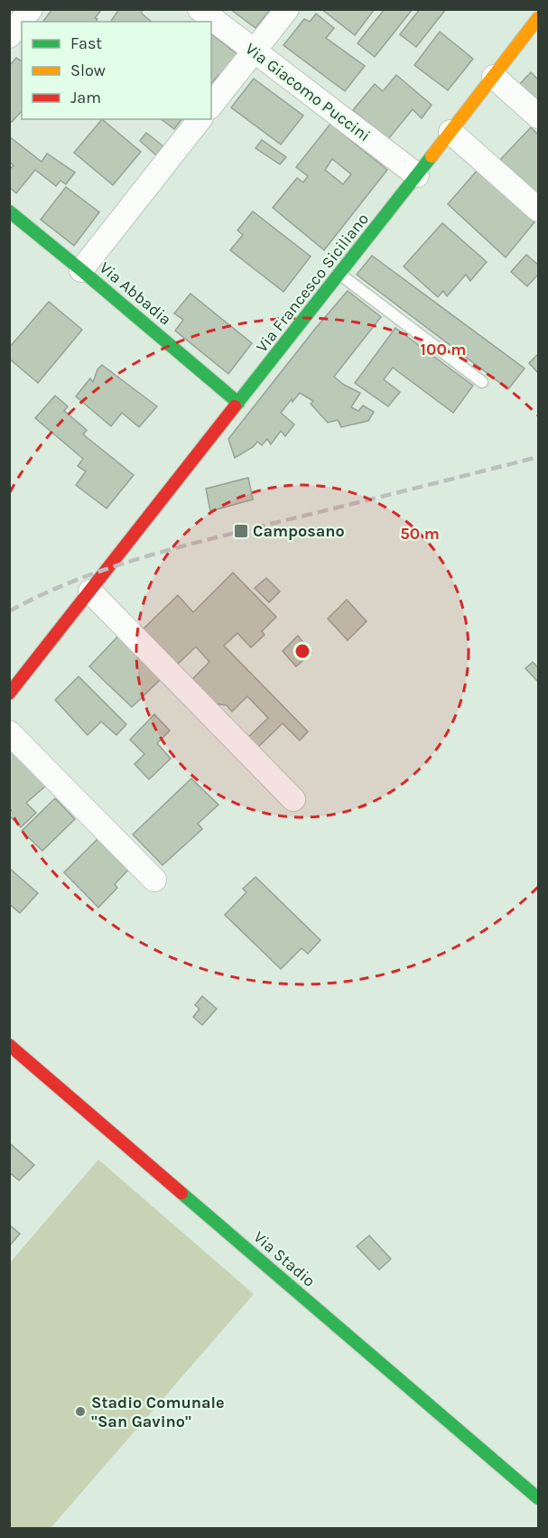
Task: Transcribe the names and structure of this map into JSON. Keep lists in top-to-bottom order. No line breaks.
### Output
{"streets":{"street":["Via Giacomo Puccini","Via Francesco Siciliano","Via Abbadia","Via Stadio"]},"crossings":[["Via Giacomo Puccini","Via Francesco Siciliano"],["Via Francesco Siciliano","Via Abbadia"]],"places":{"transit":["Camposano"],"other":["Stadio Comunale \"San Gavino\""]},"legend":["Fast","Slow","Jam"],"rings":["100 m","50 m"]}
